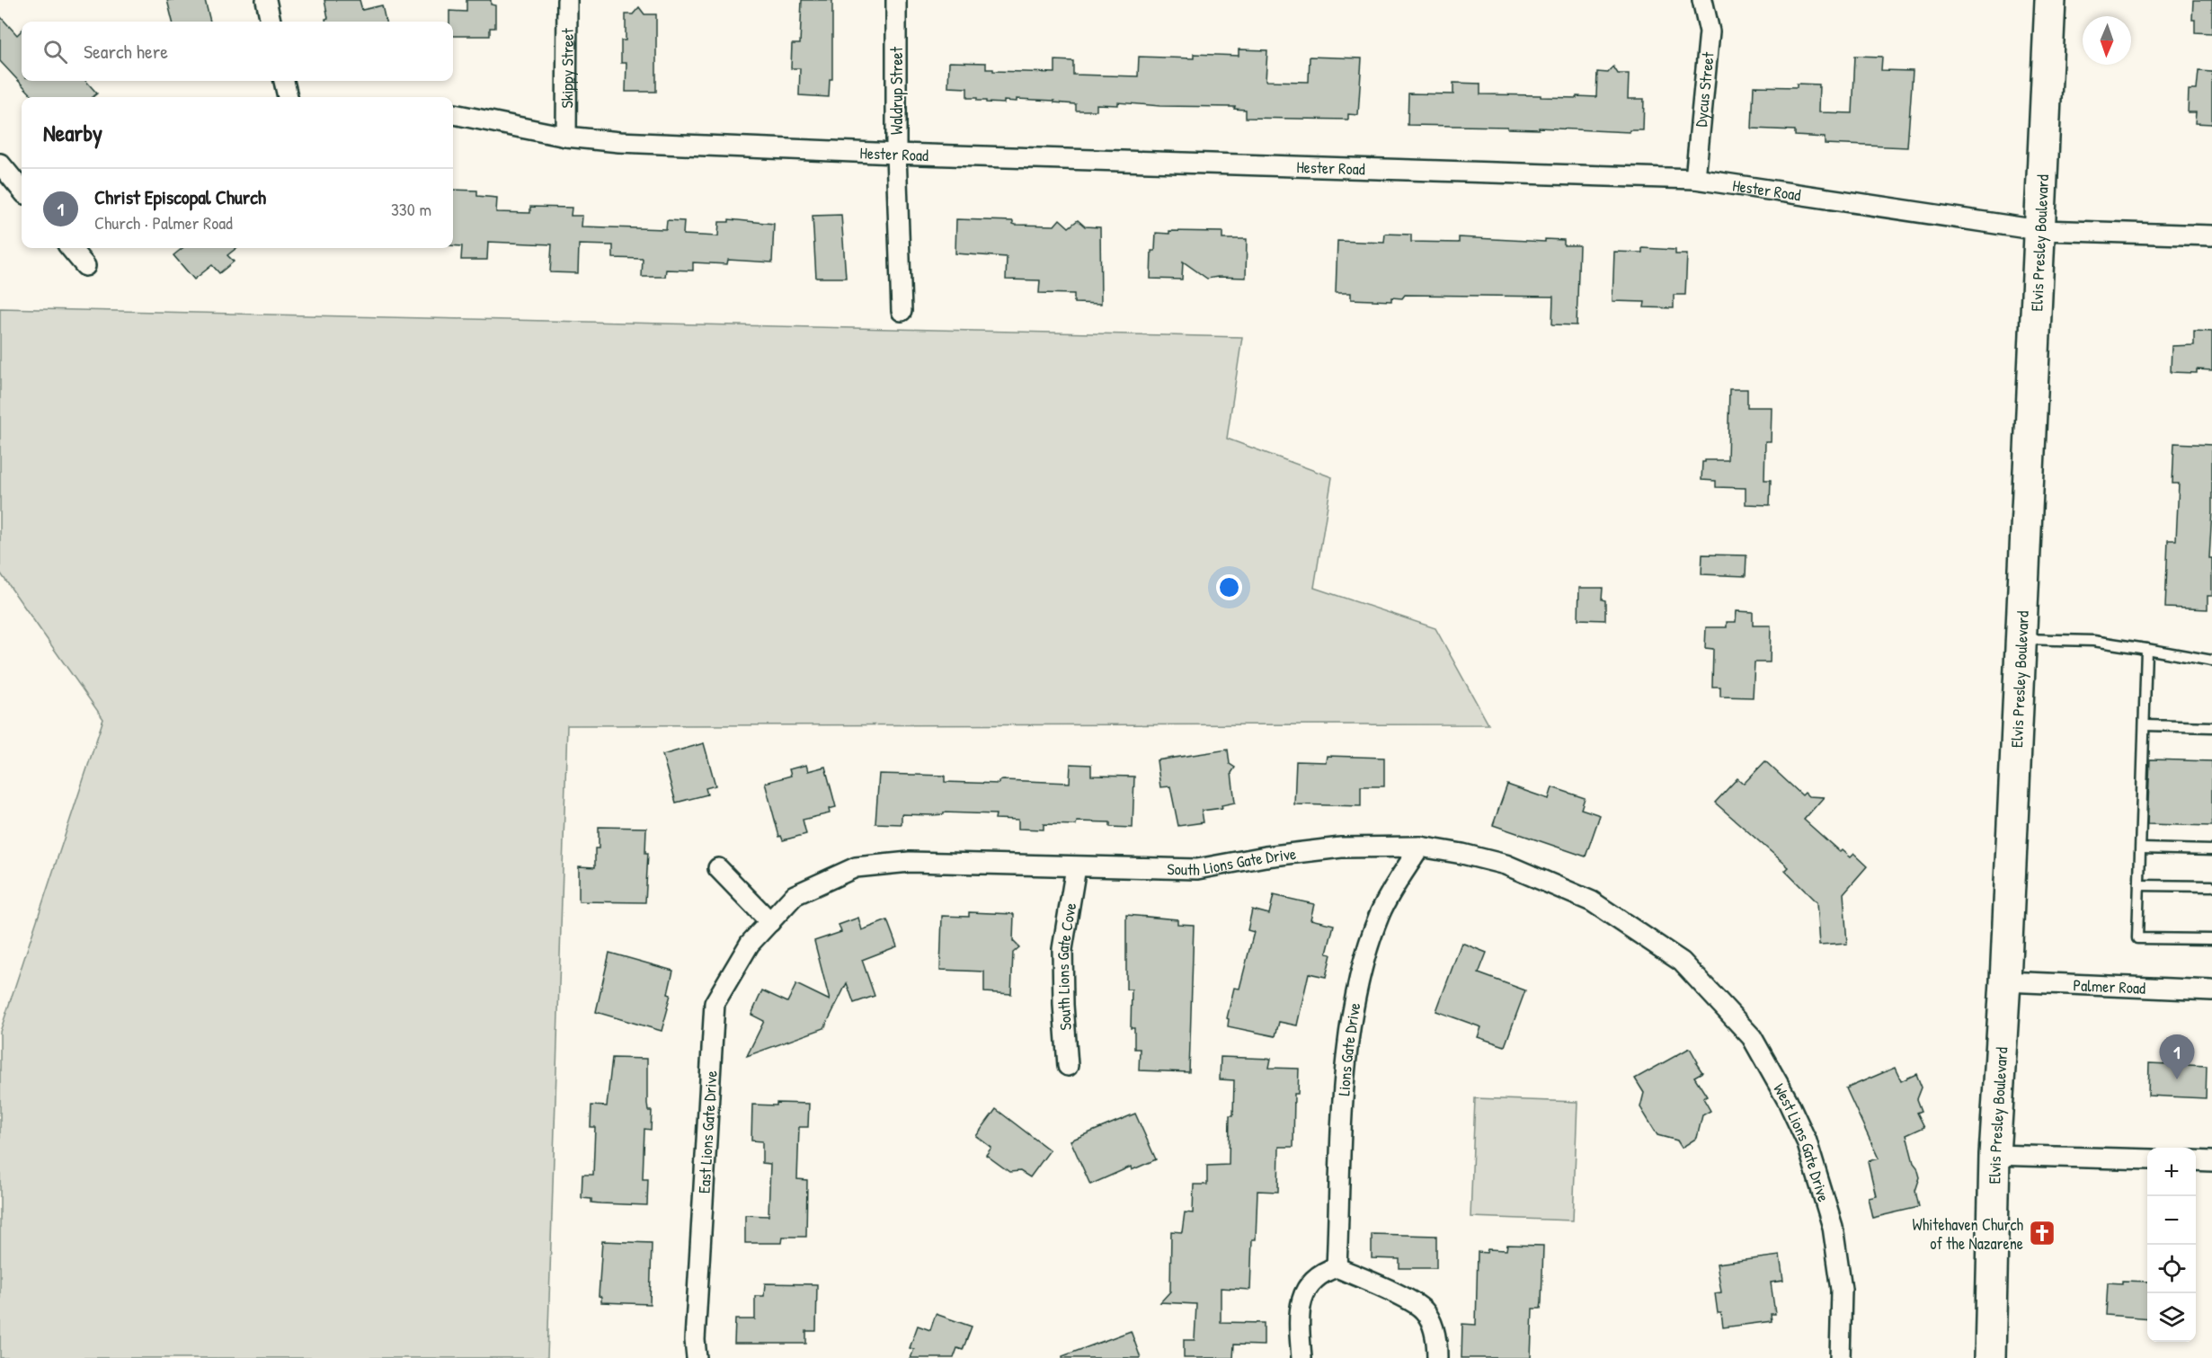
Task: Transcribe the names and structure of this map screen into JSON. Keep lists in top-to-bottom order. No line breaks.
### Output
{"streets":{"main road":["Elvis Presley Boulevard"],"street":["Skippy Street","Dycus Street","Waldrup Street","Hester Road","South Lions Gate Drive","South Lions Gate Cove","Palmer Road","Lions Gate Drive","East Lions Gate Drive","West Lions Gate Drive"]},"crossings":[["Skippy Street","Hester Road"],["Dycus Street","Hester Road"],["Waldrup Street","Hester Road"],["Hester Road","Elvis Presley Boulevard"],["Elvis Presley Boulevard","Palmer Road"],["South Lions Gate Drive","South Lions Gate Cove"],["South Lions Gate Drive","Lions Gate Drive"],["South Lions Gate Drive","East Lions Gate Drive"],["South Lions Gate Drive","West Lions Gate Drive"]],"places":{"church":["Whitehaven Church of the Nazarene"]},"north":"bottom","page":{"search":"Search here","heading":"Nearby","list":[{"mark":"1","name":"Christ Episcopal Church","note":"Church · Palmer Road","value":"330 m"}],"pins":"1","map_buttons":["+","−"]}}
